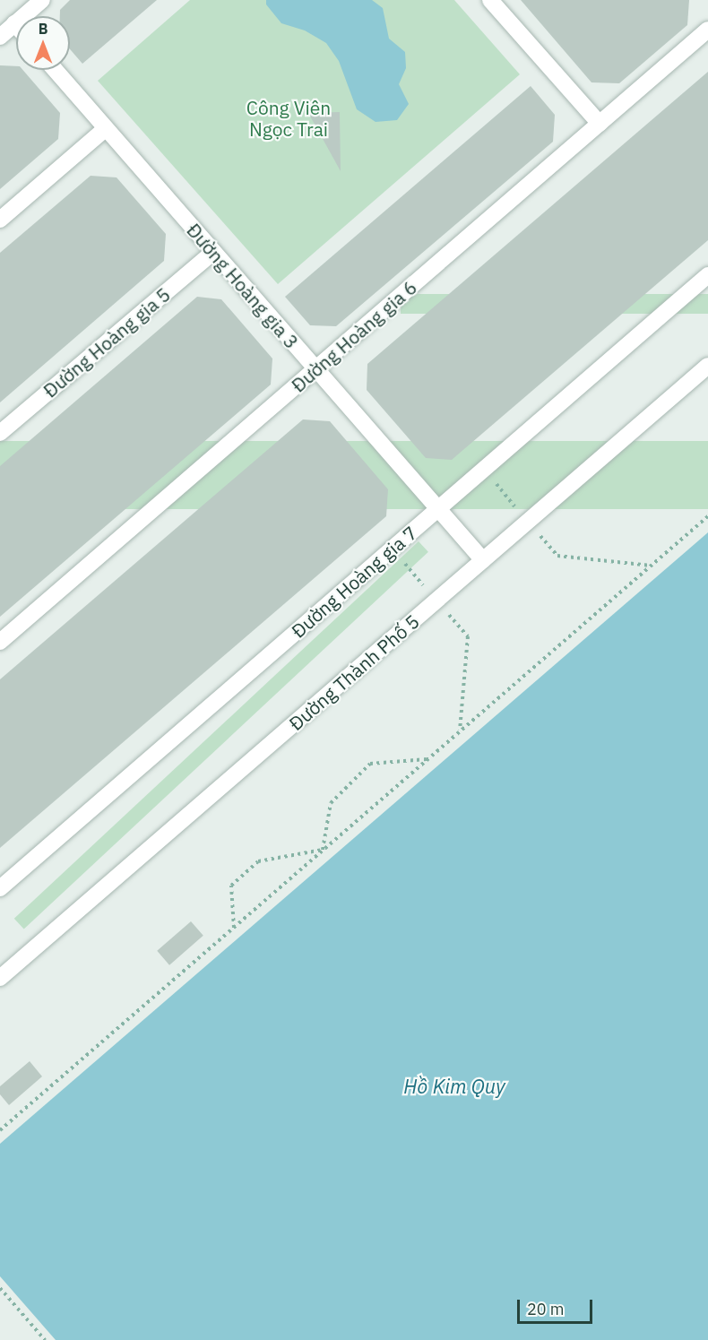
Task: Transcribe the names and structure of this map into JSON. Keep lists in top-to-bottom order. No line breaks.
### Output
{"streets":{"street":["Đường Hoàng gia 3","Đường Hoàng gia 6","Đường Hoàng gia 5","Đường Hoàng gia 7","Đường Thành Phố 5"]},"crossings":[["Đường Hoàng gia 3","Đường Hoàng gia 6"],["Đường Hoàng gia 3","Đường Hoàng gia 5"],["Đường Hoàng gia 3","Đường Hoàng gia 7"],["Đường Hoàng gia 3","Đường Thành Phố 5"]],"water":["Hồ Kim Quy"],"parks":["Công Viên Ngọc Trai"],"scale_bar":"20 m","north":"top"}
